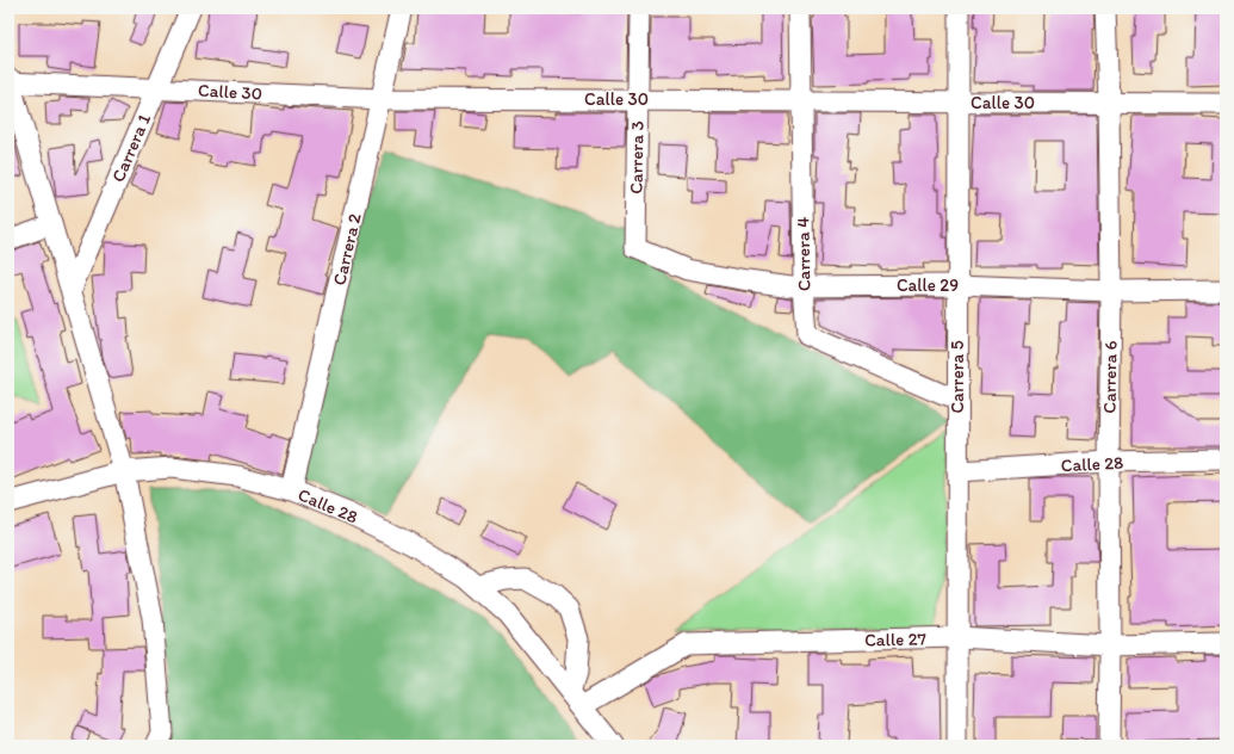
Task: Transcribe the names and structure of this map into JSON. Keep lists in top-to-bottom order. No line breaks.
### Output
{"streets":{"street":["Calle 30","Carrera 1","Carrera 3","Carrera 2","Carrera 4","Calle 29","Carrera 5","Carrera 6","Calle 28","Calle 27"]},"crossings":[["Calle 30","Carrera 1"],["Calle 30","Carrera 3"],["Calle 30","Carrera 2"],["Calle 30","Carrera 4"],["Calle 30","Carrera 5"],["Calle 30","Carrera 6"],["Carrera 3","Calle 29"],["Carrera 2","Calle 28"],["Carrera 4","Calle 29"],["Carrera 4","Carrera 5"],["Calle 29","Carrera 5"],["Calle 29","Carrera 6"],["Carrera 5","Calle 28"],["Carrera 5","Calle 27"],["Carrera 6","Calle 28"],["Carrera 6","Calle 27"],["Calle 28","Calle 27"]]}
